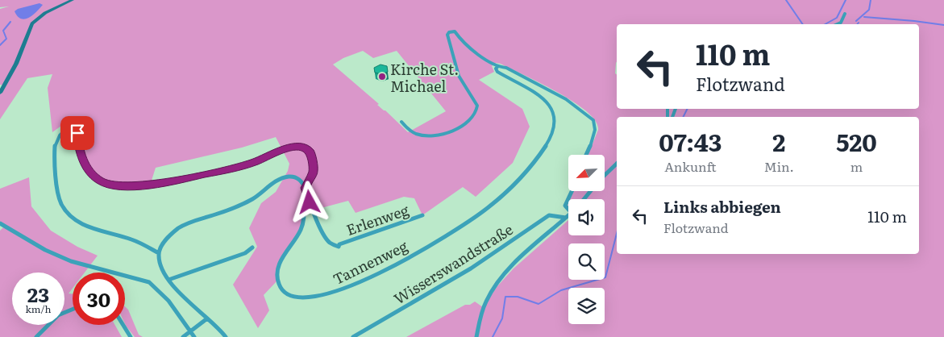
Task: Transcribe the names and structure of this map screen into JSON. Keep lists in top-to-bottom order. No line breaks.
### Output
{"streets":{"street":["Erlenweg","Tannenweg","Wisserswandstraße"]},"crossings":[["Erlenweg","Tannenweg"]],"places":["Kirche St. Michael"],"north":"bottom left","page":{"turn":["110 m","Flotzwand"],"eta":["07:43","Ankunft","2","Min.","520","m"],"list":[{"name":"Links abbiegen","note":"Flotzwand","value":"110 m"}],"speed":"23 km/h","limit":"30"}}
